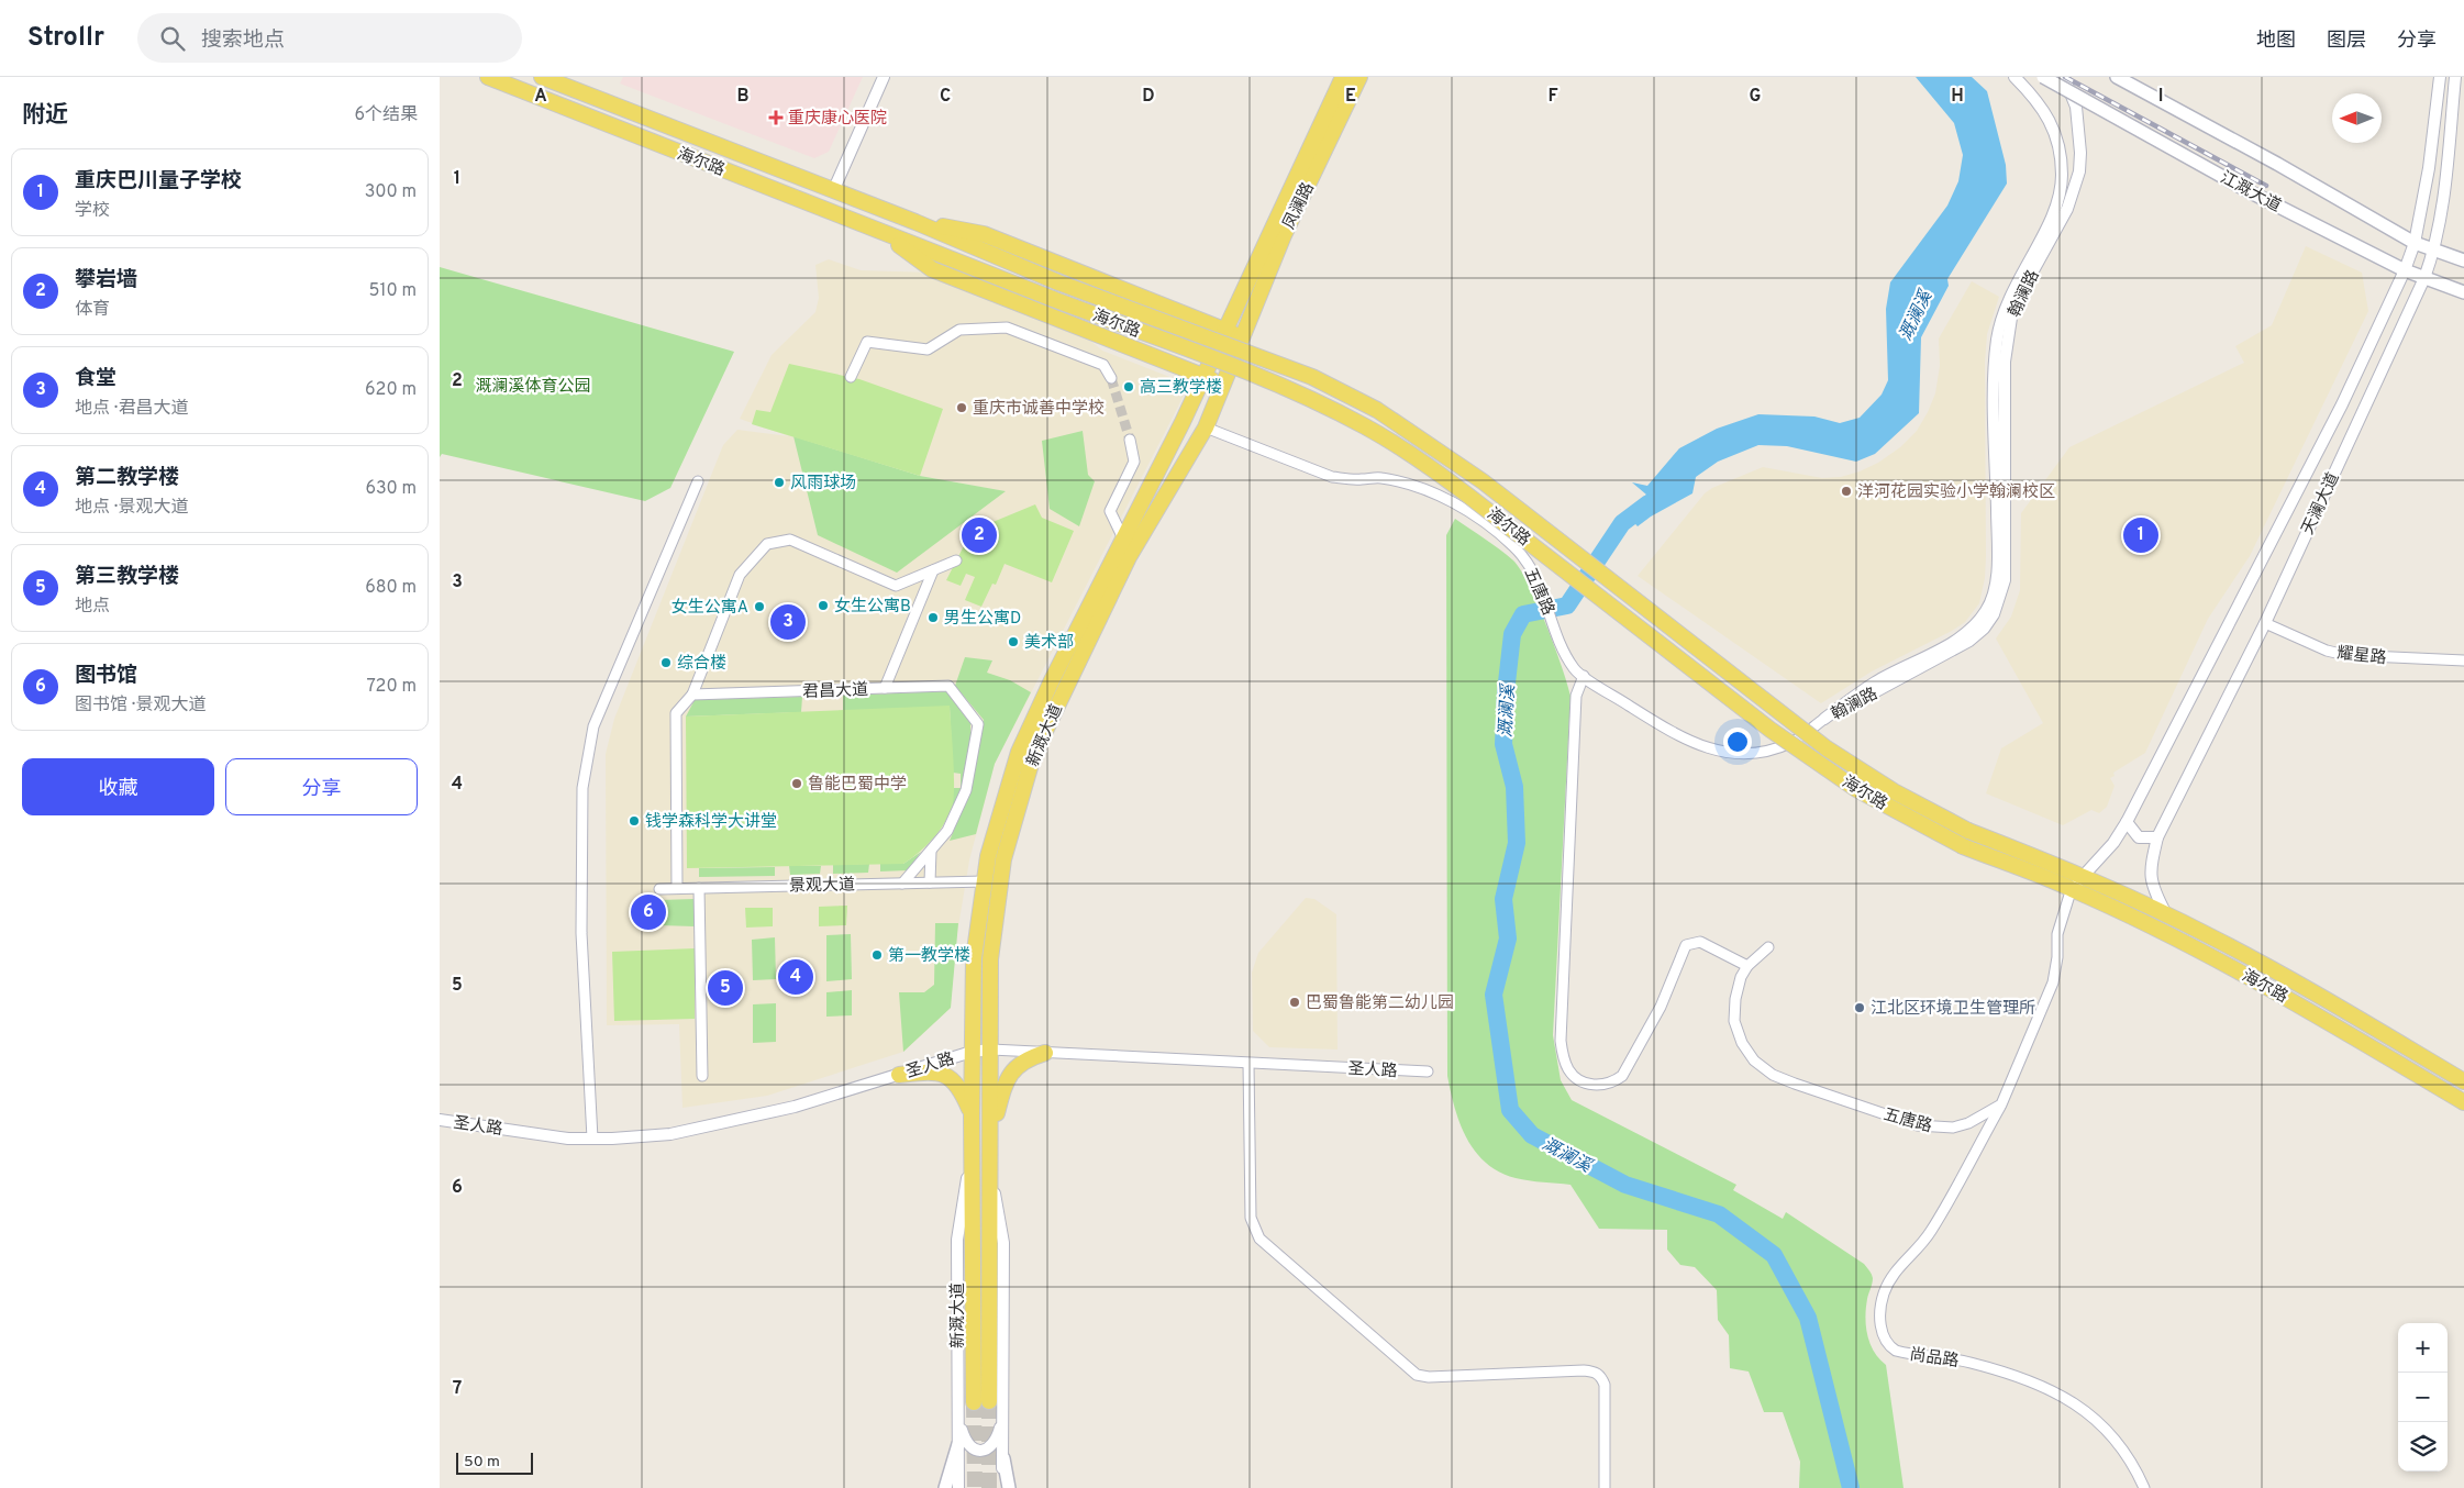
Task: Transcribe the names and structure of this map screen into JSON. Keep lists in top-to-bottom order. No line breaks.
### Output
{"streets":{"main road":["海尔路","江溉大道","凤澜路","新溉大道"],"street":["翰澜路","天澜大道","五唐路","耀星路","君昌大道","景观大道","圣人路","尚品路"]},"crossings":[["海尔路","天澜大道"],["江溉大道","天澜大道"],["凤澜路","新溉大道"],["翰澜路","五唐路"],["天澜大道","耀星路"],["五唐路","新溉大道"],["五唐路","尚品路"],["君昌大道","景观大道"],["新溉大道","景观大道"],["新溉大道","圣人路"]],"water":["溉澜溪"],"parks":["溉澜溪体育公园"],"places":{"health":["重庆康心医院"],"other":["高三教学楼","重庆市诚善中学校","风雨球场","洋河花园实验小学翰澜校区","女生公寓B","女生公寓A","男生公寓D","美术部","综合楼","鲁能巴蜀中学","钱学森科学大讲堂","第一教学楼","巴蜀鲁能第二幼儿园","江北区环境卫生管理所"]},"scale_bar":"50 m","north":"left","page":{"header":"Strollr","search":"搜索地点","nav":["地图","图层","分享"],"heading":["附近","6个结果"],"list":[{"mark":"1","name":"重庆巴川量子学校","note":"学校","value":"300 m"},{"mark":"2","name":"攀岩墙","note":"体育","value":"510 m"},{"mark":"3","name":"食堂","note":"地点 · 君昌大道","value":"620 m"},{"mark":"4","name":"第二教学楼","note":"地点 · 景观大道","value":"630 m"},{"mark":"5","name":"第三教学楼","note":"地点","value":"680 m"},{"mark":"6","name":"图书馆","note":"图书馆 · 景观大道","value":"720 m"}],"pins":["1","2","3","6","4","5"],"buttons":["收藏","分享"],"map_buttons":["+","−"],"scale":"50 m"},"grid":{"columns":["A","B","C","D","E","F","G","H","I"],"rows":["1","2","3","4","5","6","7"]}}
